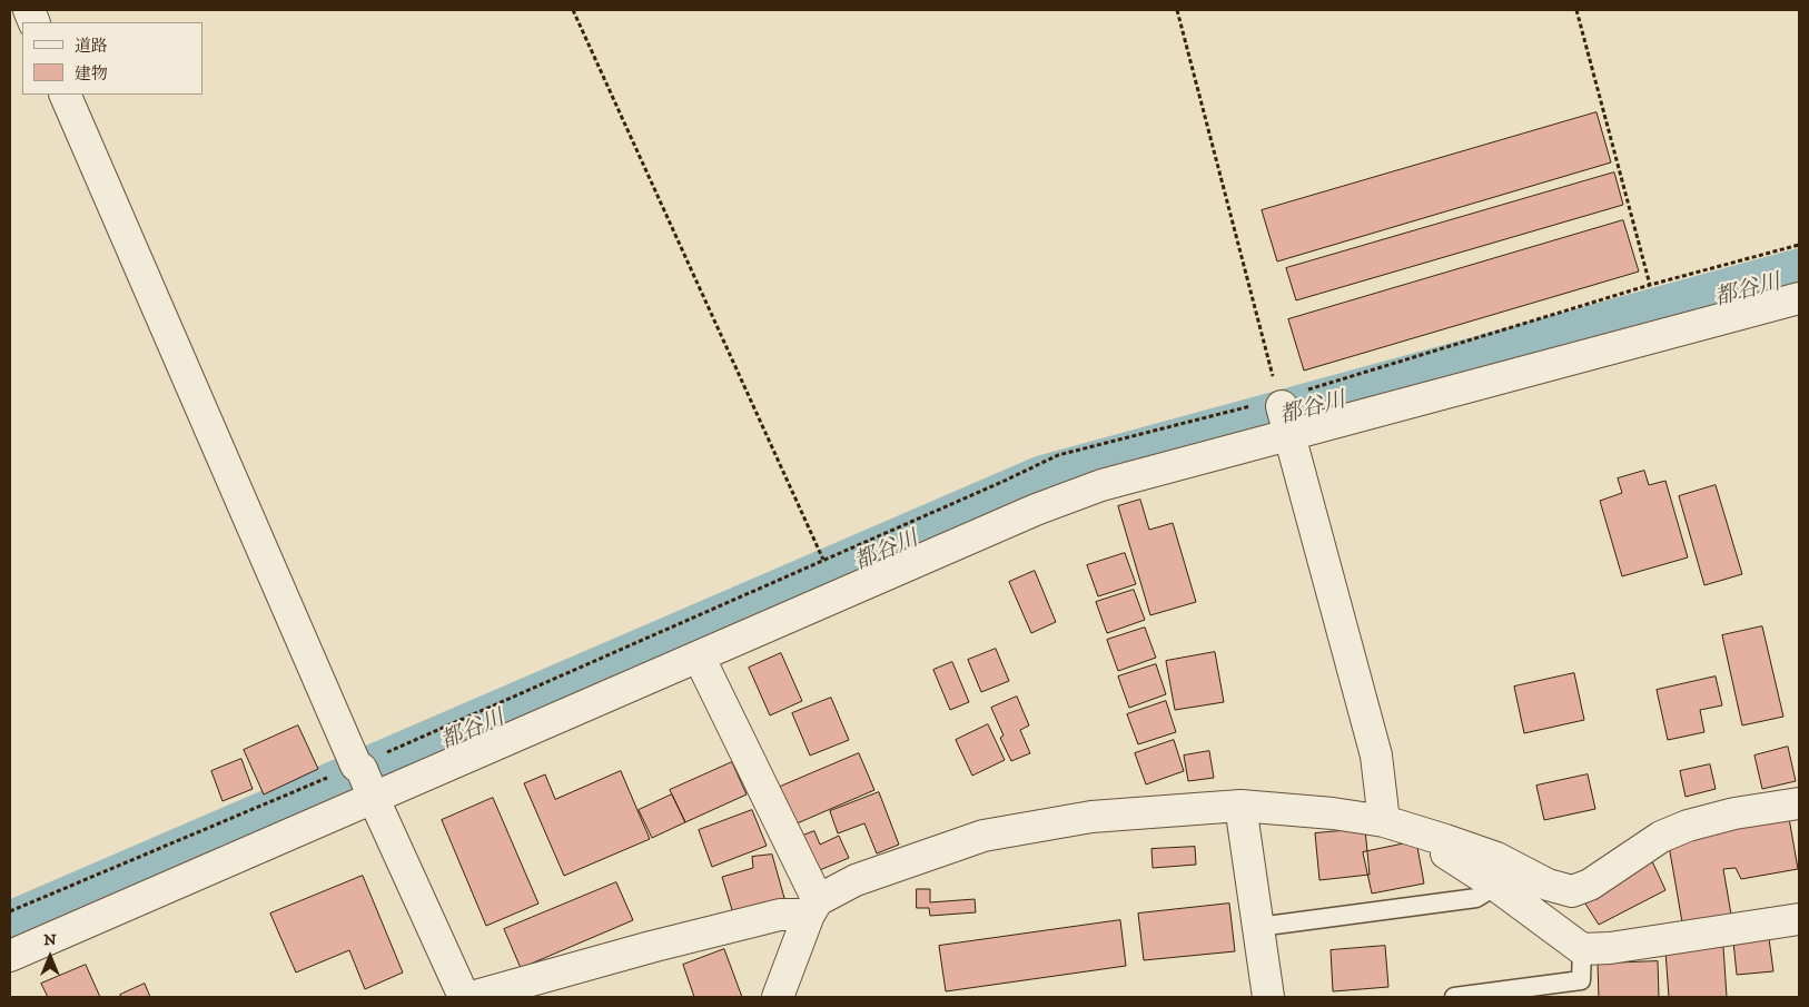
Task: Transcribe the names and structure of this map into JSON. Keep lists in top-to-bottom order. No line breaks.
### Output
{"water":["都谷川"],"legend":["道路","建物"],"north":"top"}
